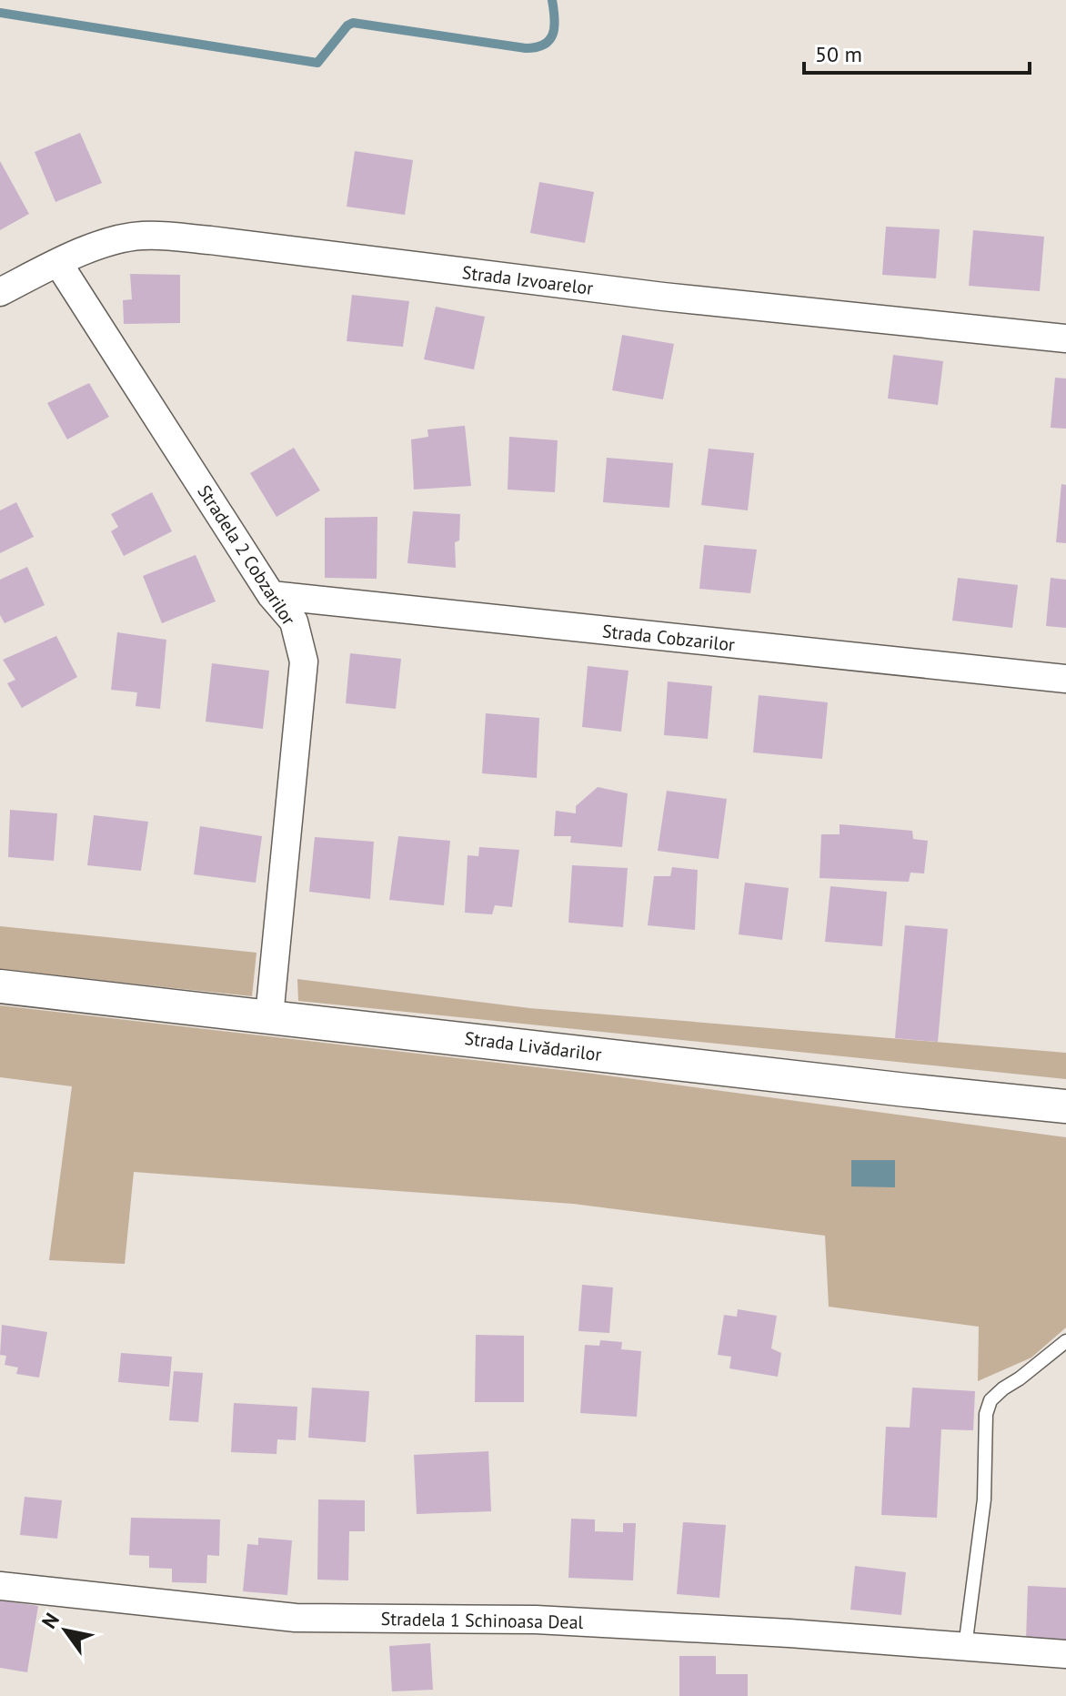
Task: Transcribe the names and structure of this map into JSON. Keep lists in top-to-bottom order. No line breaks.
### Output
{"streets":{"street":["Strada Izvoarelor","Stradela 2 Cobzarilor","Strada Cobzarilor","Strada Livădarilor","Stradela 1 Schinoasa Deal"]},"crossings":[["Strada Izvoarelor","Stradela 2 Cobzarilor"],["Stradela 2 Cobzarilor","Strada Cobzarilor"],["Stradela 2 Cobzarilor","Strada Livădarilor"]],"scale_bar":"50 m","north":"top left"}
